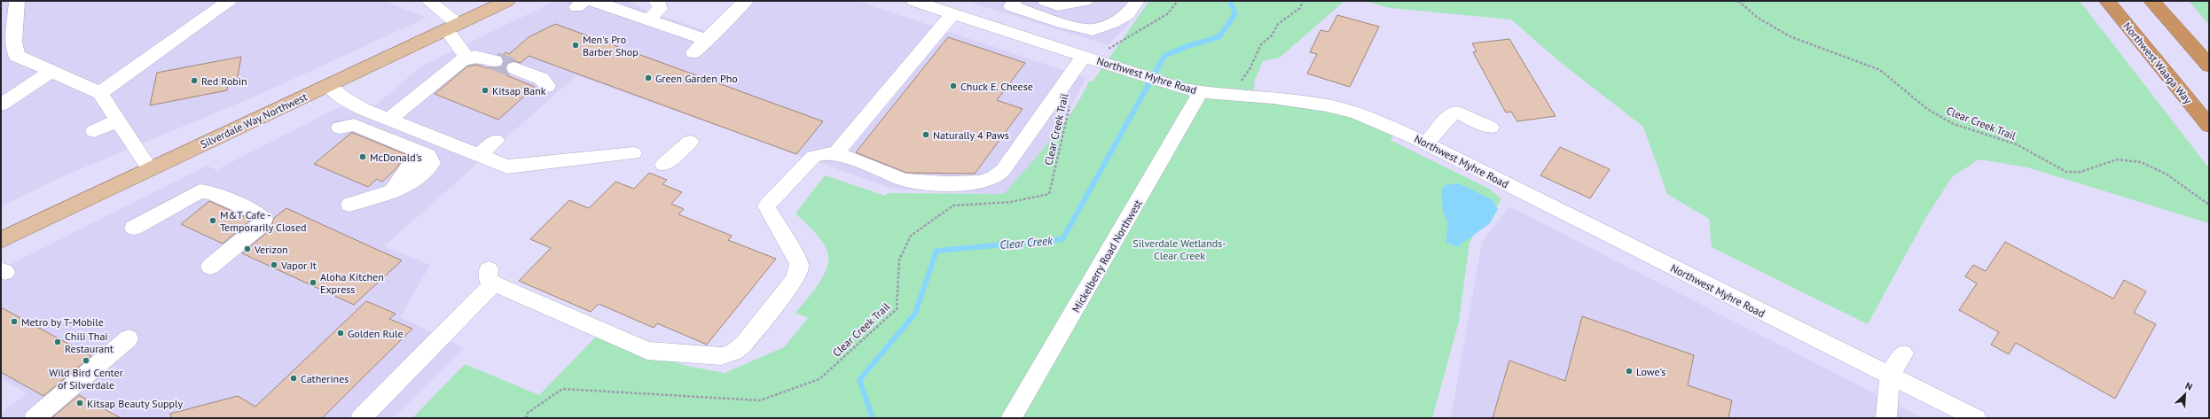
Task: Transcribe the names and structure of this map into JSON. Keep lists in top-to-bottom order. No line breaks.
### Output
{"streets":{"highway":["Northwest Waaga Way"],"main road":["Silverdale Way Northwest"],"street":["Northwest Myhre Road","Mickelberry Road Northwest"],"path":["Clear Creek Trail"]},"crossings":[["Northwest Myhre Road","Mickelberry Road Northwest"]],"water":["Clear Creek"],"parks":["Silverdale Wetlands- Clear Creek"],"places":["Men's Pro Barber Shop","Green Garden Pho","Red Robin","Chuck E. Cheese","Kitsap Bank","Naturally 4 Paws","McDonald's","M&T Cafe - Temporarily Closed","Verizon","Vapor It","Aloha Kitchen Express","Metro by T-Mobile","Golden Rule","Chili Thai Restaurant","Wild Bird Center of Silverdale","Lowe's","Catherines","Kitsap Beauty Supply"],"north":"top right"}
